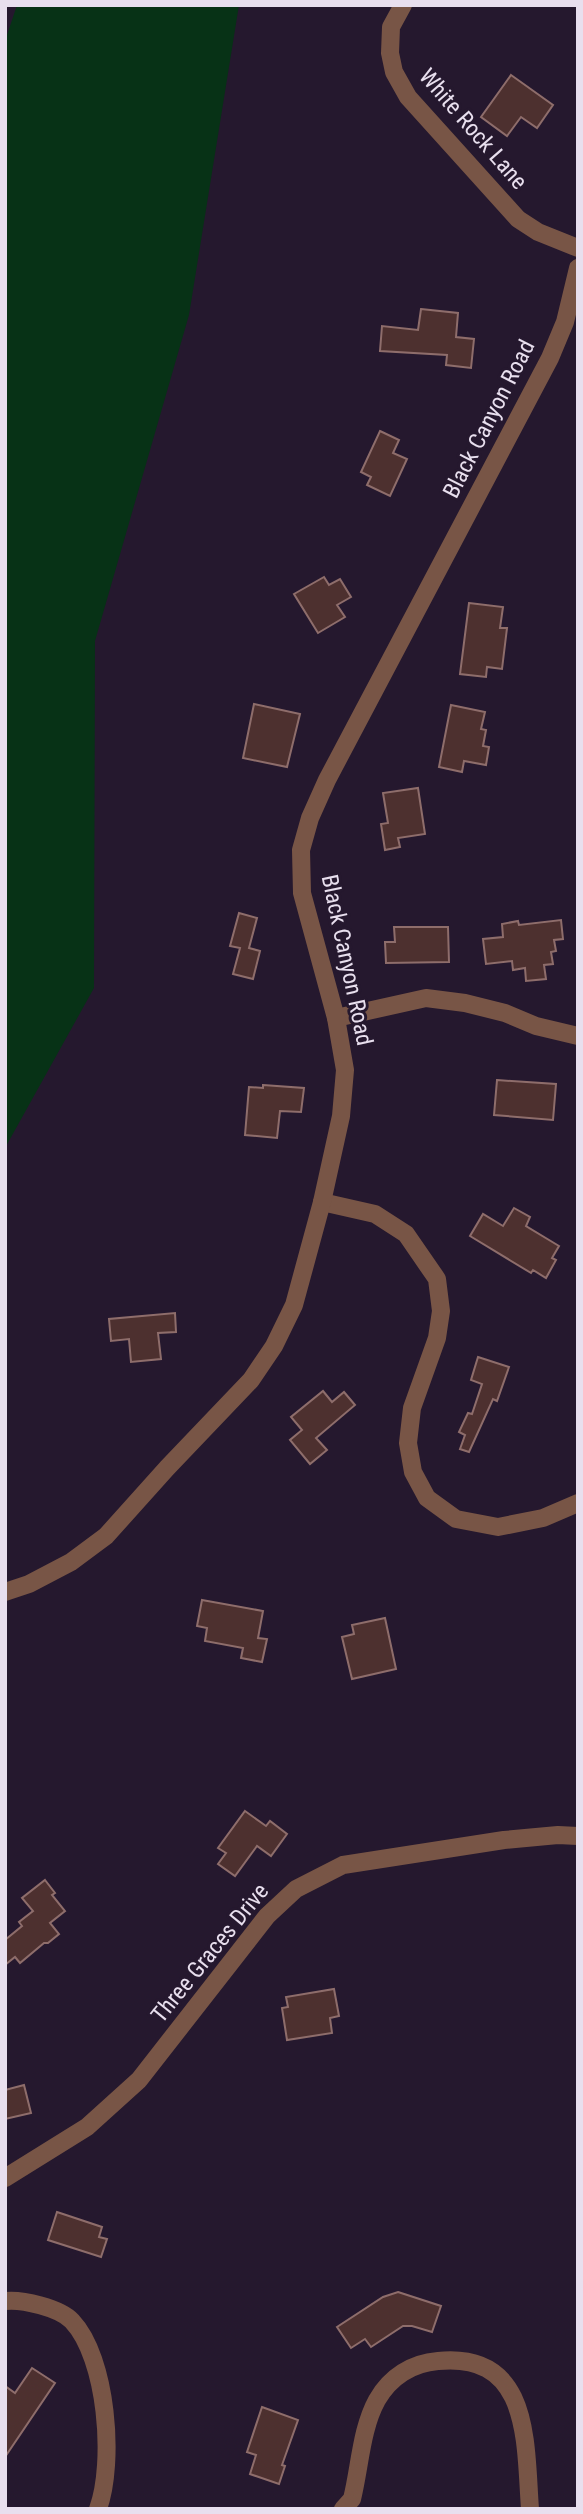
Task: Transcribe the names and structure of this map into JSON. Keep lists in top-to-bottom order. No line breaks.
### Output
{"streets":{"street":["White Rock Lane","Black Canyon Road","Three Graces Drive"]}}
